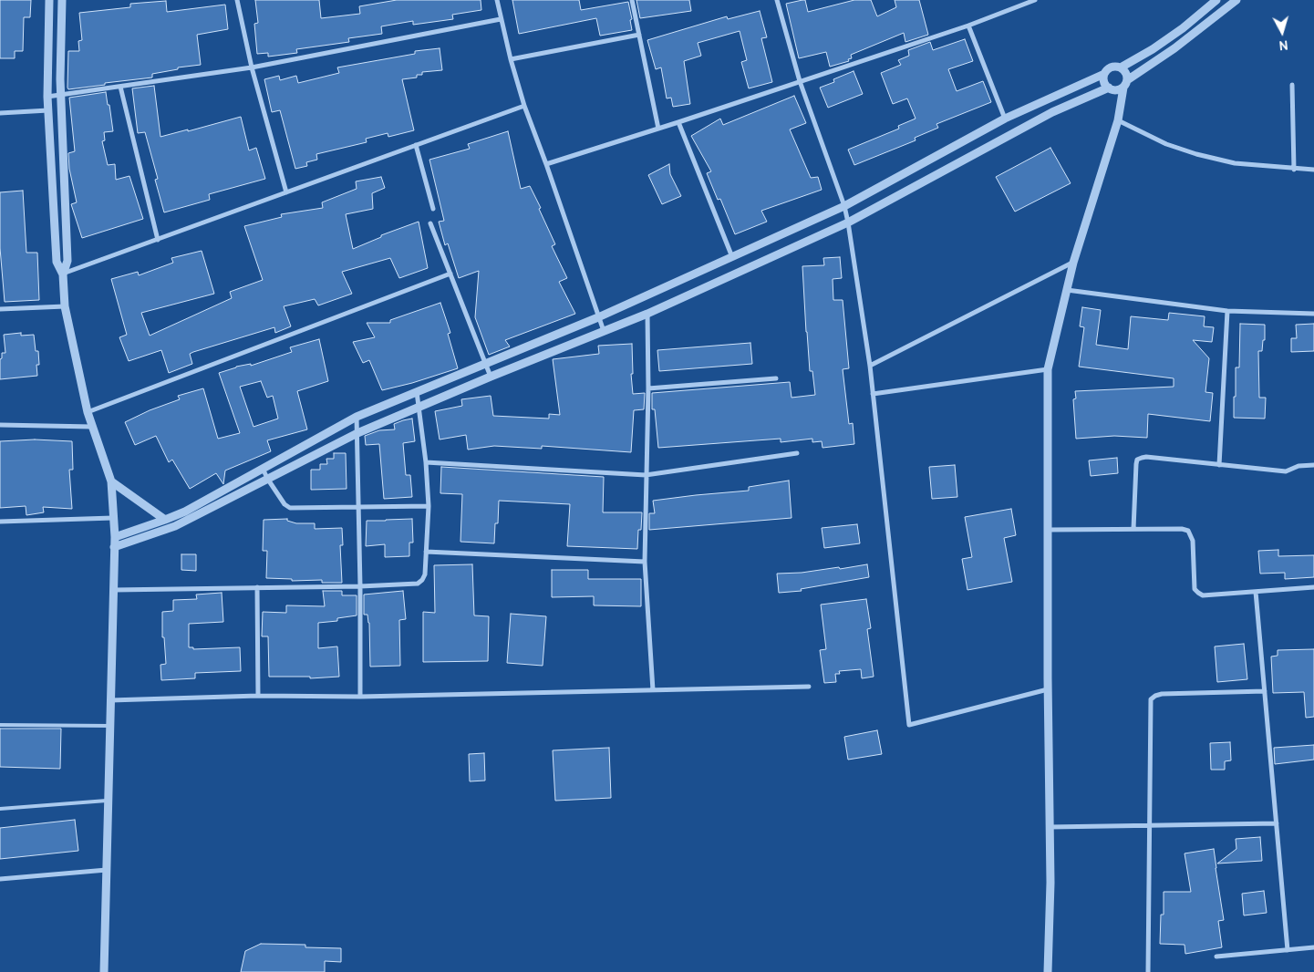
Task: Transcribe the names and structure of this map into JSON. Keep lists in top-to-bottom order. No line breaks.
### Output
{"north":"bottom"}
